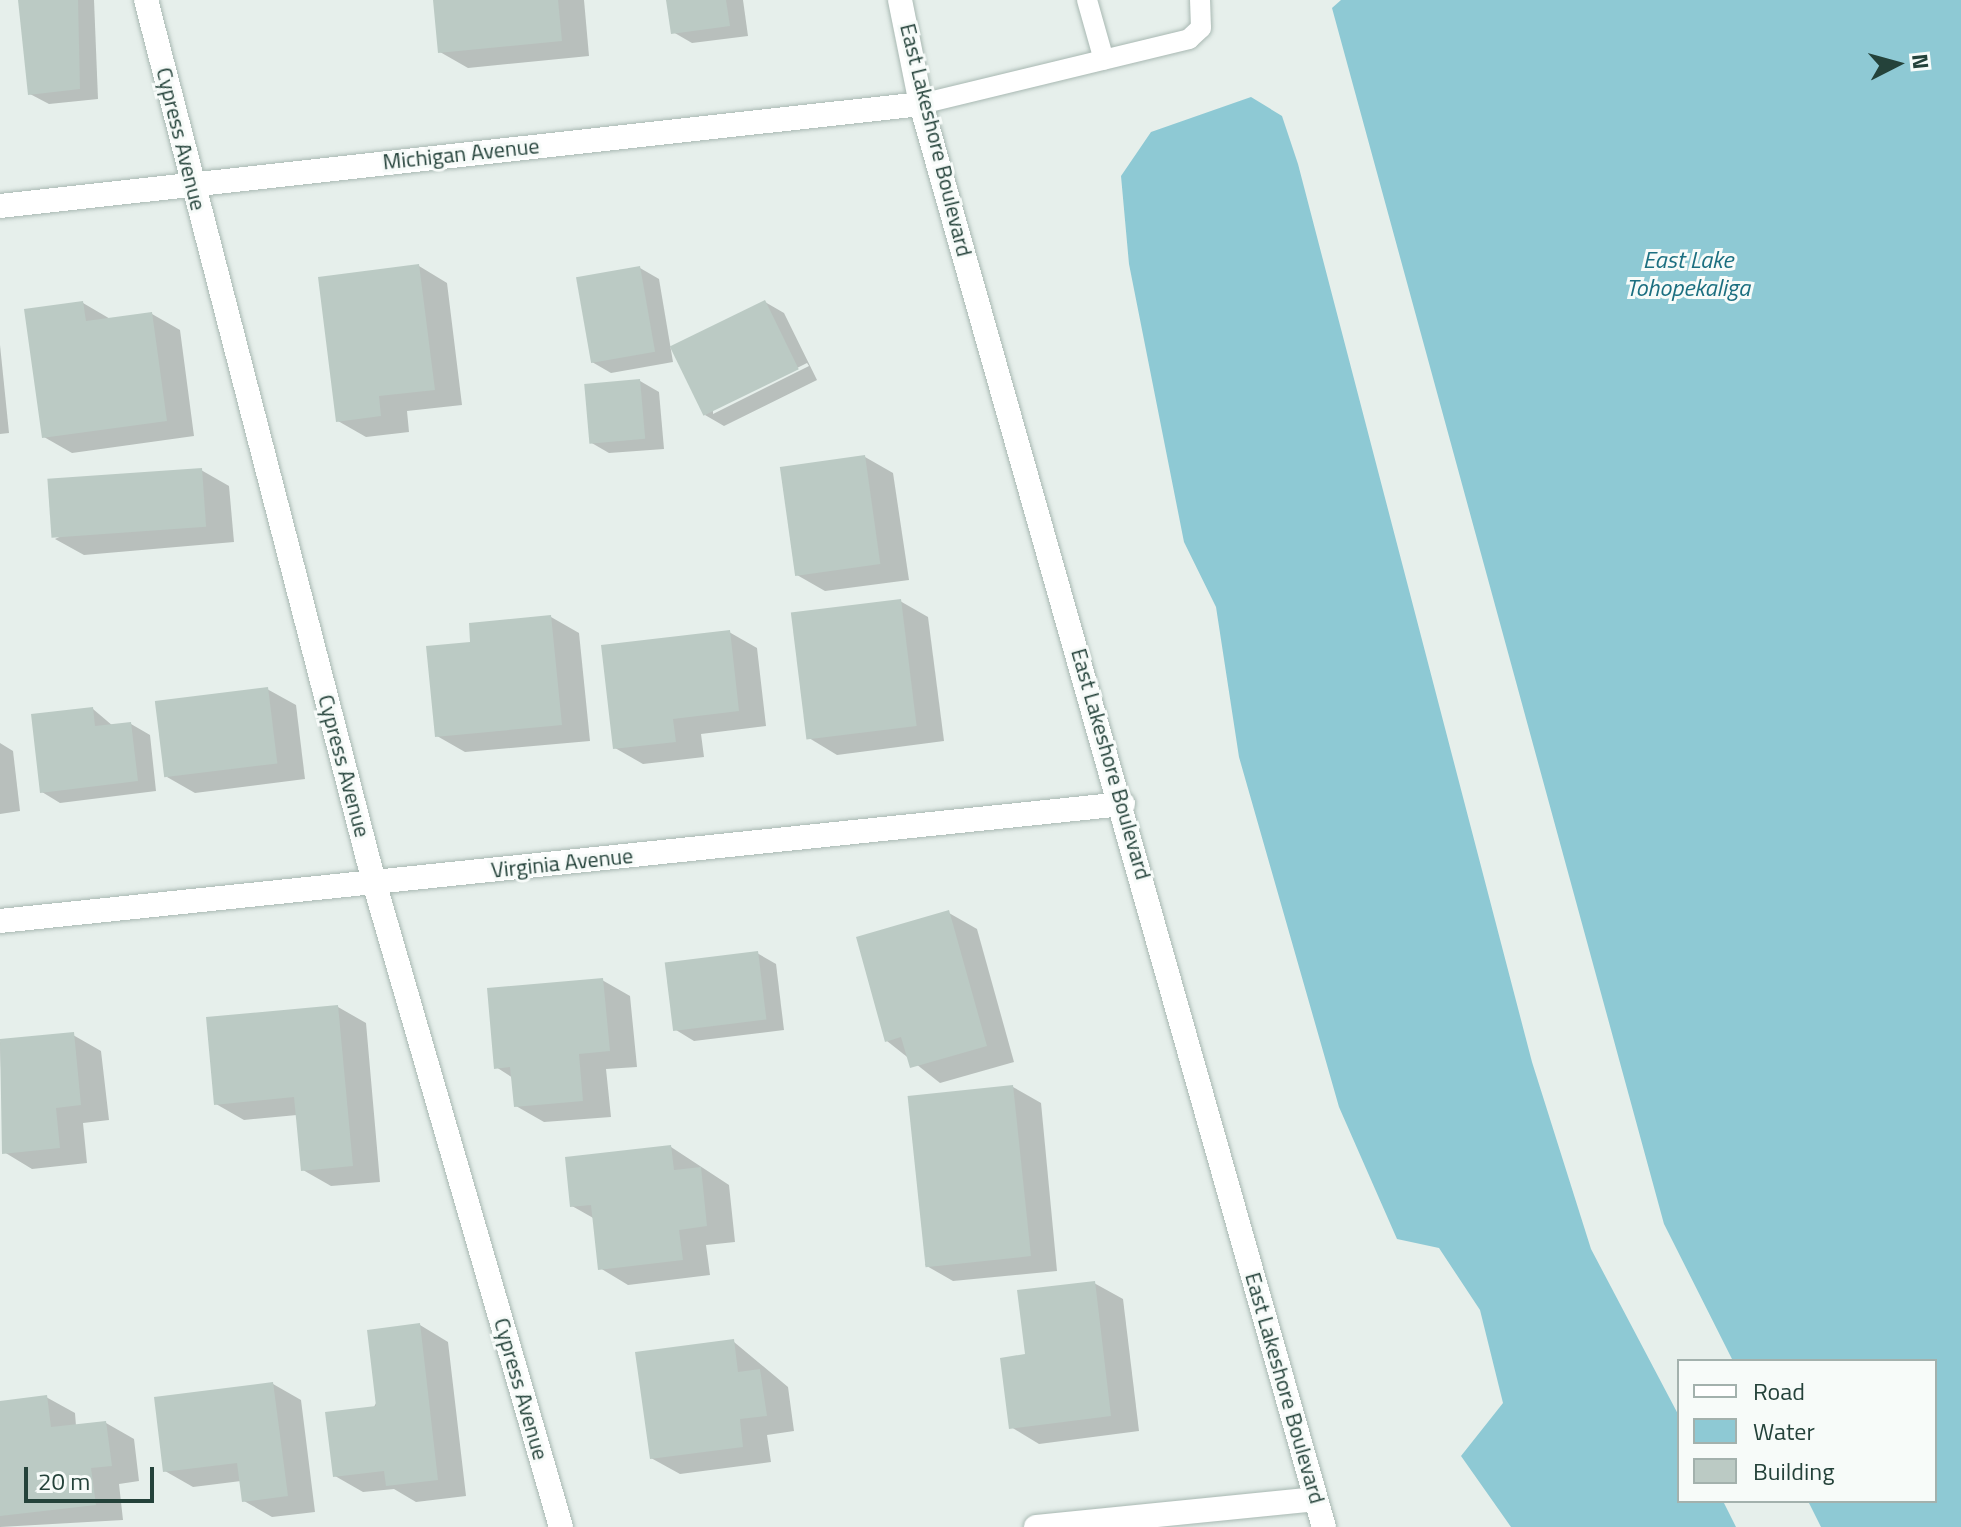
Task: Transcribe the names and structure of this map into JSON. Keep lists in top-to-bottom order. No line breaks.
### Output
{"streets":{"street":["Cypress Avenue","East Lakeshore Boulevard","Michigan Avenue","Virginia Avenue"]},"crossings":[["Cypress Avenue","Michigan Avenue"],["Cypress Avenue","Virginia Avenue"],["East Lakeshore Boulevard","Michigan Avenue"],["East Lakeshore Boulevard","Virginia Avenue"]],"water":["East Lake Tohopekaliga"],"legend":["Road","Water","Building"],"scale_bar":"20 m","north":"right"}
